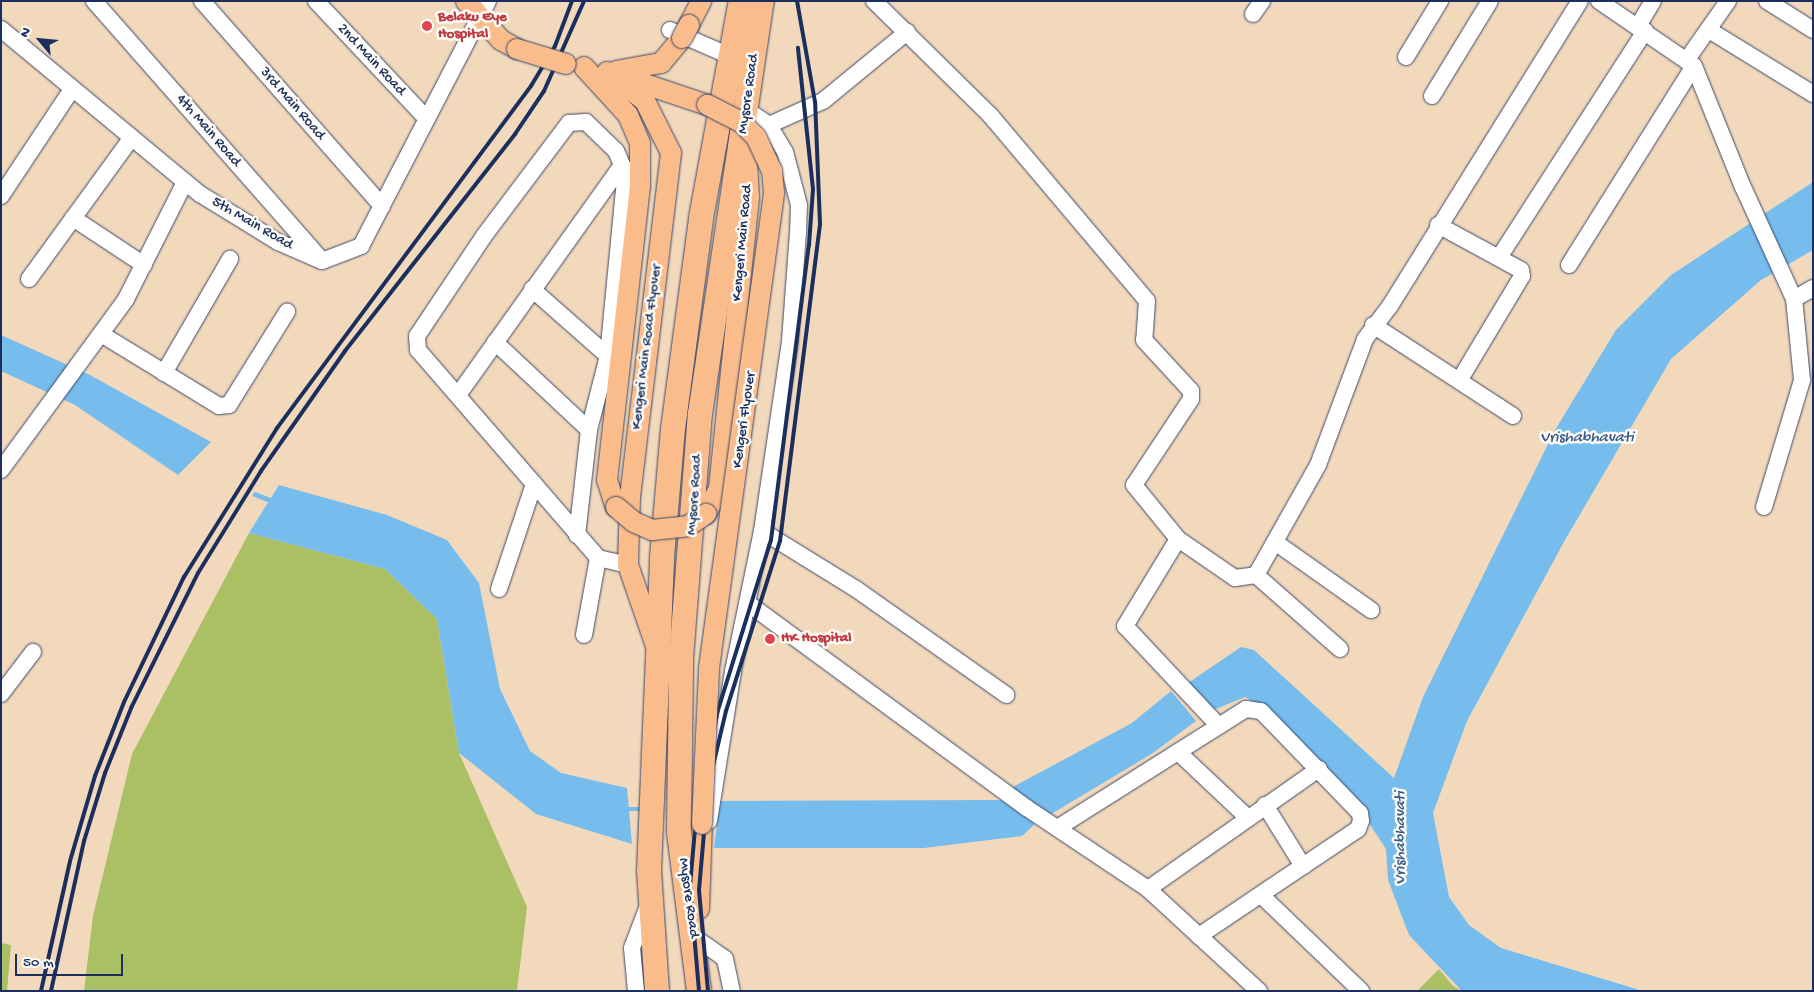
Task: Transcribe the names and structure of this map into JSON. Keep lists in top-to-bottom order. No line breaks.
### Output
{"streets":{"highway":["Mysore Road"],"main road":["Kengeri Main Road","Kengeri Main Road Flyover","Kengeri Flyover"],"street":["2nd Main Road","3rd Main Road","4th Main Road","5th Main Road"]},"crossings":[["Mysore Road","Kengeri Main Road"],["Mysore Road","Kengeri Main Road Flyover"],["Mysore Road","Kengeri Flyover"],["4th Main Road","5th Main Road"],["Kengeri Main Road","Kengeri Flyover"],["Kengeri Main Road Flyover","Kengeri Flyover"]],"water":["Vrishabhavati"],"places":["Belaku Eye Hospital","HK Hospital"],"scale_bar":"50 m","north":"top left"}
